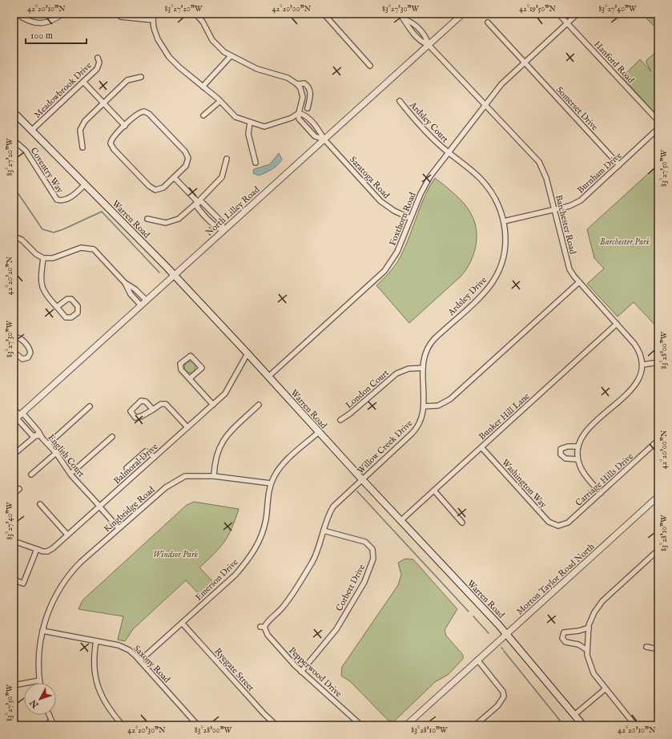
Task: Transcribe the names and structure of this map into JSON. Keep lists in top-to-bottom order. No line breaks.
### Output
{"streets":{"main road":["Warren Road"],"street":["Hanford Road","Meadowbrook Drive","Somerset Drive","Ardsley Court","Coventry Way","Burnham Drive","Saratoga Road","North Lilley Road","Foxthorn Road","Barchester Road","Ardsley Drive","London Court","Bunker Hill Lane","Willow Creek Drive","English Court","Balmoral Drive","Carriage Hills Drive","Washington Way","Kingbridge Road","Morton Taylor Road North","Emerson Drive","Corbett Drive","Saxony Road","Ryegate Street","Pepperwood Drive"]},"crossings":[["Hanford Road","Foxthorn Road"],["Meadowbrook Drive","Warren Road"],["Somerset Drive","Burnham Drive"],["Somerset Drive","Foxthorn Road"],["Ardsley Court","Foxthorn Road"],["Ardsley Court","Ardsley Drive"],["Coventry Way","Warren Road"],["Burnham Drive","Barchester Road"],["Burnham Drive","Ardsley Drive"],["Saratoga Road","North Lilley Road"],["Saratoga Road","Foxthorn Road"],["North Lilley Road","Warren Road"],["North Lilley Road","Barchester Road"],["North Lilley Road","English Court"],["Warren Road","Foxthorn Road"],["Warren Road","Bunker Hill Lane"],["Warren Road","Willow Creek Drive"],["Warren Road","Balmoral Drive"],["Warren Road","Morton Taylor Road North"],["Warren Road","Emerson Drive"],["Foxthorn Road","Barchester Road"],["Foxthorn Road","Ardsley Drive"],["Barchester Road","Bunker Hill Lane"],["Ardsley Drive","London Court"],["Ardsley Drive","Willow Creek Drive"],["Bunker Hill Lane","Washington Way"],["Willow Creek Drive","Corbett Drive"],["Willow Creek Drive","Pepperwood Drive"],["English Court","Balmoral Drive"],["English Court","Kingbridge Road"],["Carriage Hills Drive","Washington Way"],["Kingbridge Road","Emerson Drive"],["Kingbridge Road","Saxony Road"],["Emerson Drive","Saxony Road"],["Emerson Drive","Ryegate Street"],["Corbett Drive","Pepperwood Drive"]],"parks":["Barchester Park","Windsor Park"],"scale_bar":"100 m","north":"bottom left","coordinates":["42°20'10\"N","83°27'20\"W","42°20'00\"N","83°27'30\"W","42°19'50\"N","83°27'40\"W","83°27'50\"W","42°20'20\"N","83°28'00\"W","83°28'10\"W","42°20'30\"N"]}
